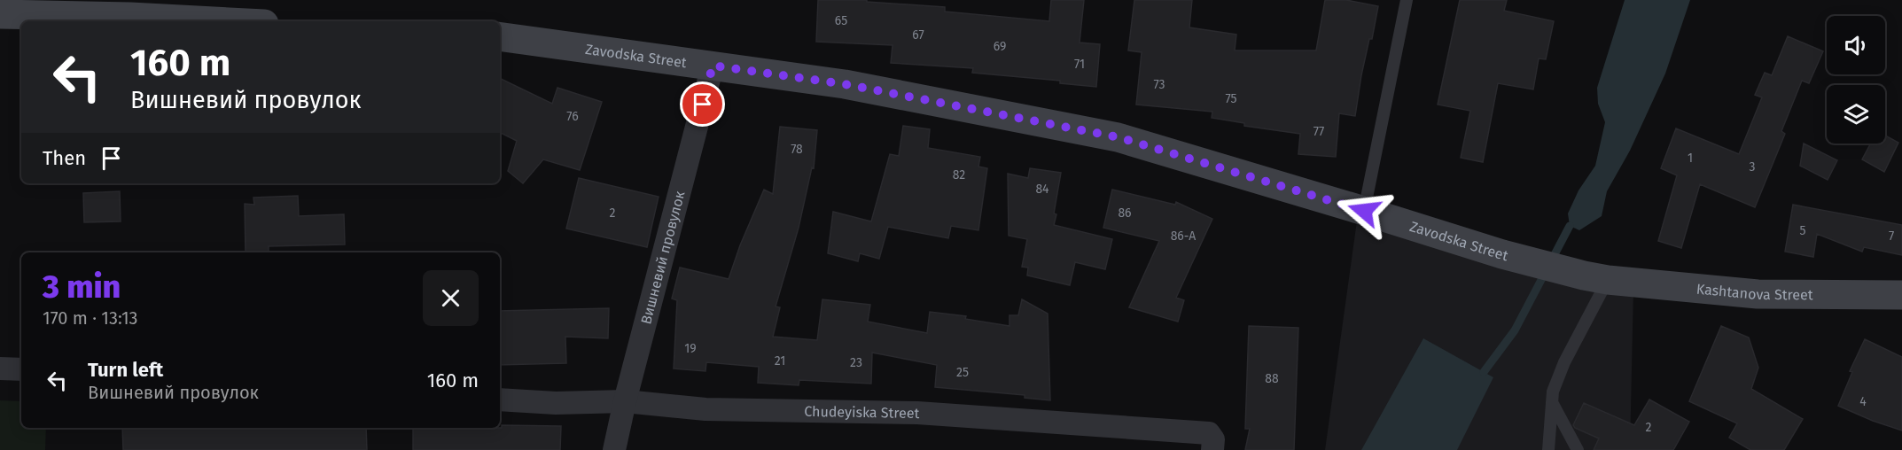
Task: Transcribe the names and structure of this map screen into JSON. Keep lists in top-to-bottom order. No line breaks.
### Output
{"streets":{"main road":["Zavodska Street","Kashtanova Street"],"street":["Вишневий провулок","Chudeyiska Street"]},"crossings":[["Zavodska Street","Вишневий провулок"],["Zavodska Street","Kashtanova Street"],["Вишневий провулок","Chudeyiska Street"]],"house_numbers":["65","67","69","71","73","75","76","77","78","1","3","82","84","2","86","5","86-А","7","19","21","23","25","88","4","2"],"page":{"turn":["160 m","Вишневий провулок"],"then":"Then","heading":["3 min","170 m · 13:13"],"list":[{"name":"Turn left","note":"Вишневий провулок","value":"160 m"}]}}
